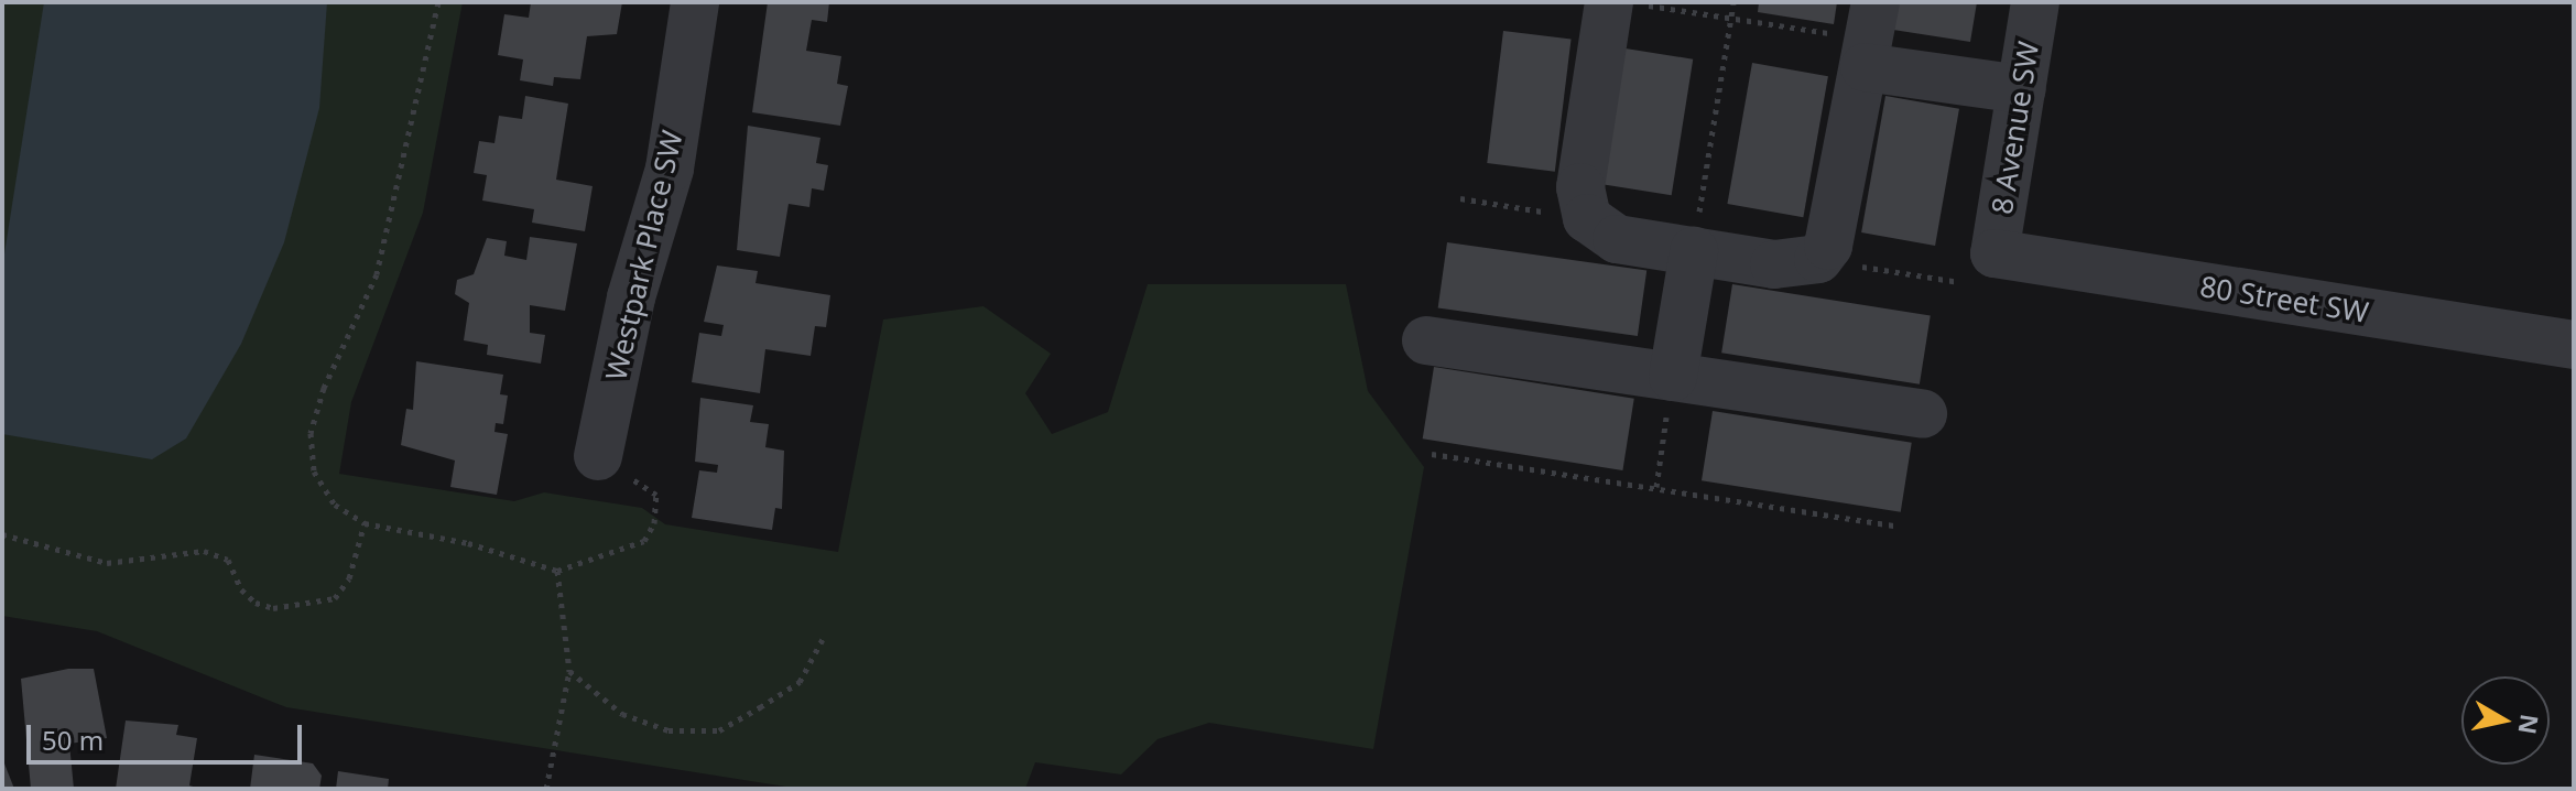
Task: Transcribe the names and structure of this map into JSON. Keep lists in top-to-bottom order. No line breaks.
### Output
{"streets":{"street":["8 Avenue SW","Westpark Place SW","80 Street SW"]},"crossings":[["8 Avenue SW","80 Street SW"]],"scale_bar":"50 m","north":"right"}
